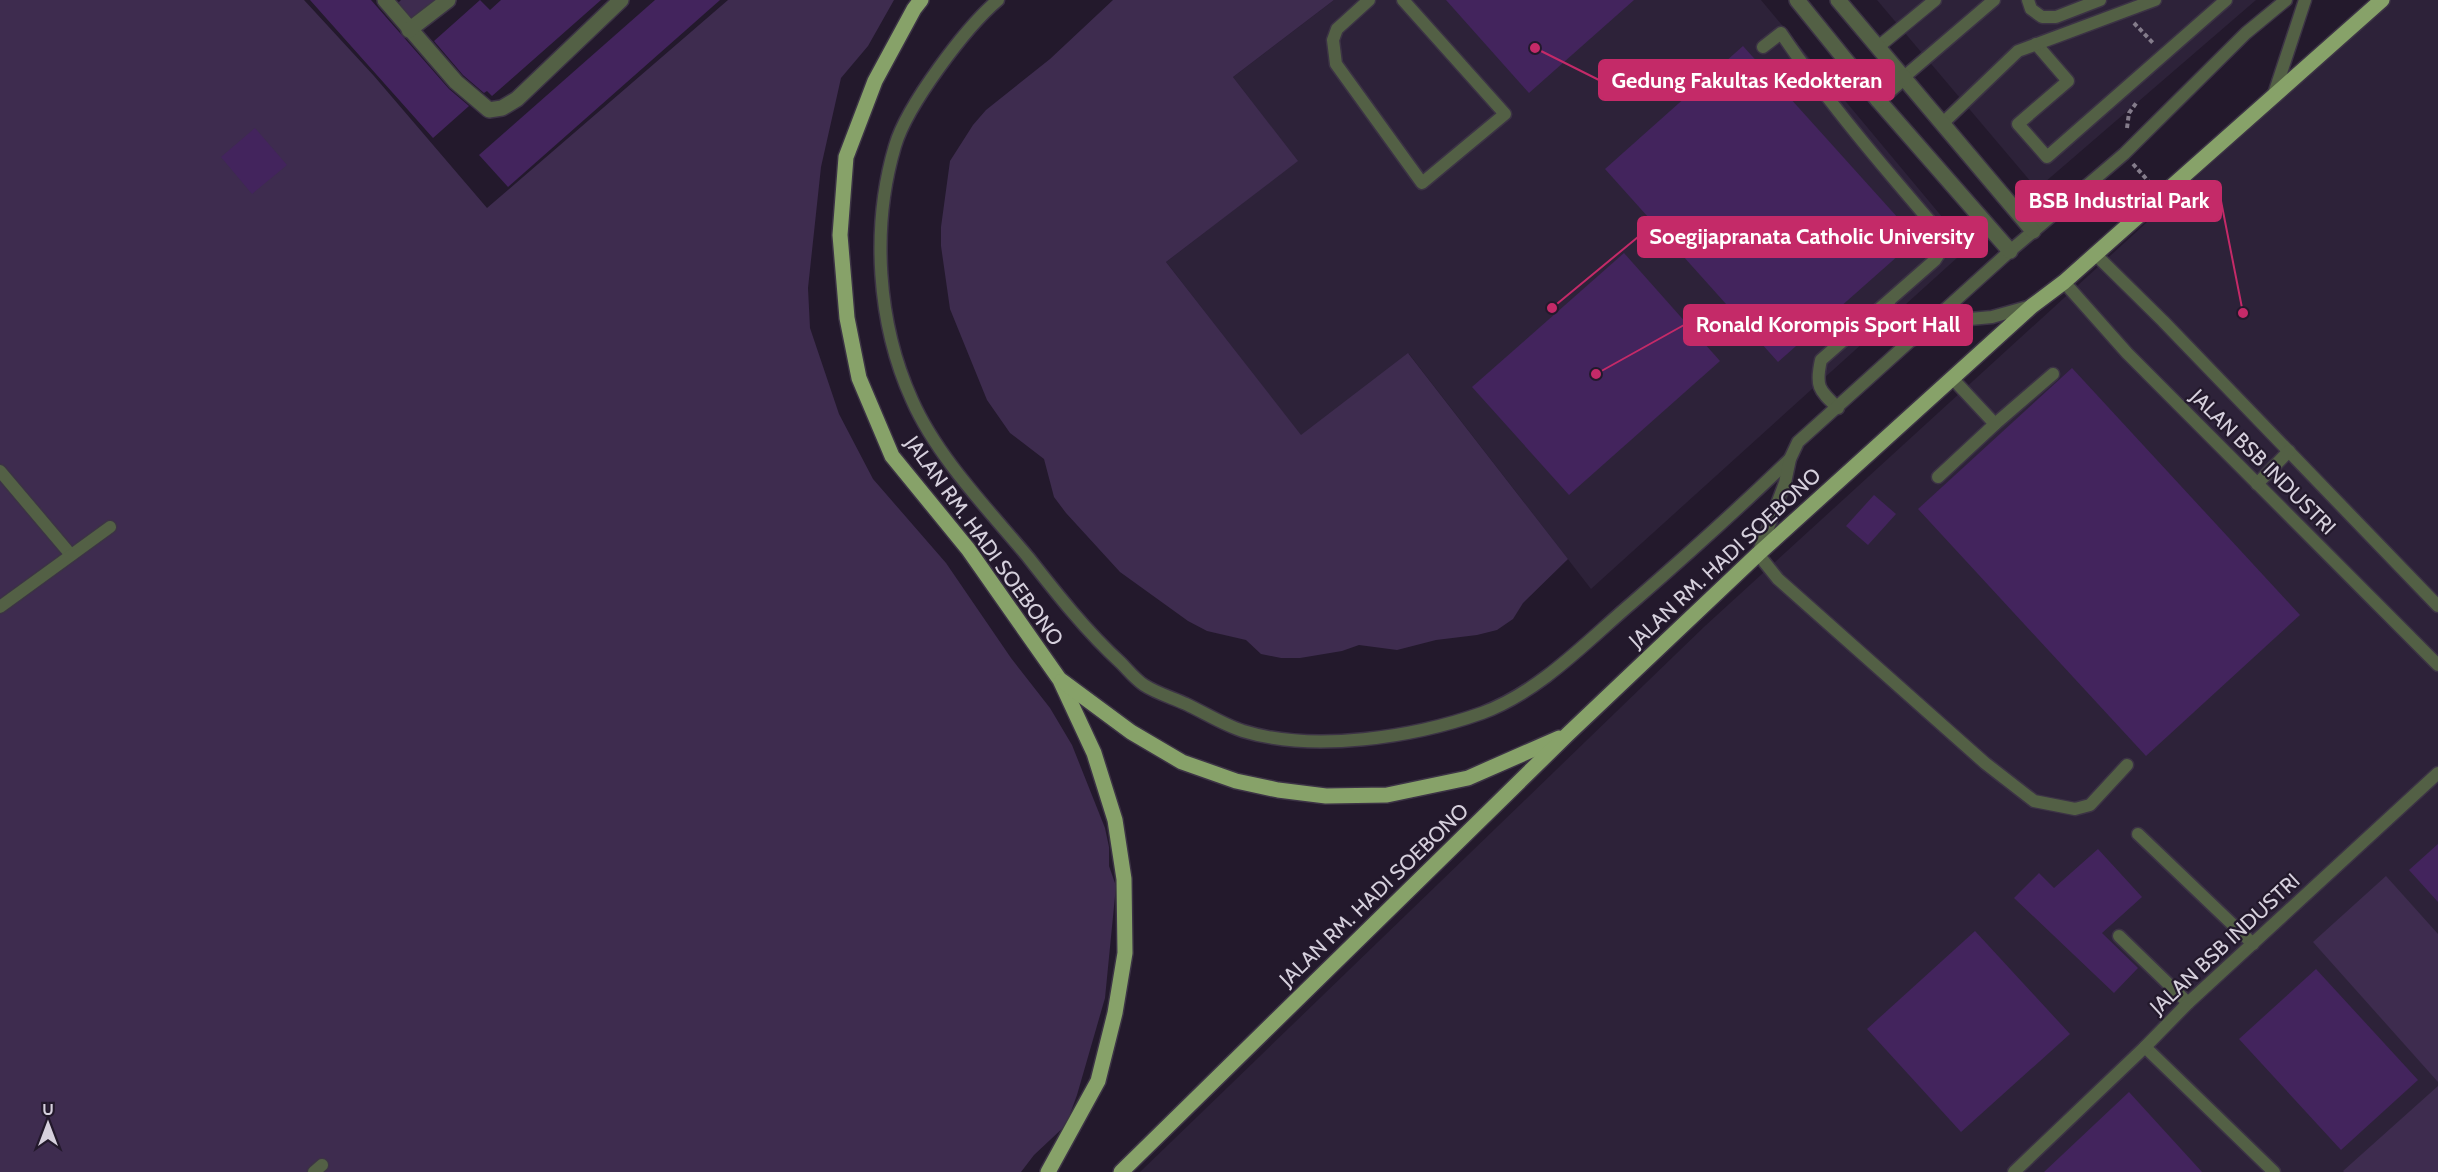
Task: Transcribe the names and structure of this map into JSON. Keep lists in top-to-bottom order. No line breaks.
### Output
{"streets":{"main road":["JALAN RM. HADI SOEBONO"],"lane":["JALAN BSB INDUSTRI"]},"crossings":[["JALAN BSB INDUSTRI","JALAN RM. HADI SOEBONO"]],"places":["Gedung Fakultas Kedokteran","Soegijapranata Catholic University","BSB Industrial Park","Ronald Korompis Sport Hall"],"north":"top"}
